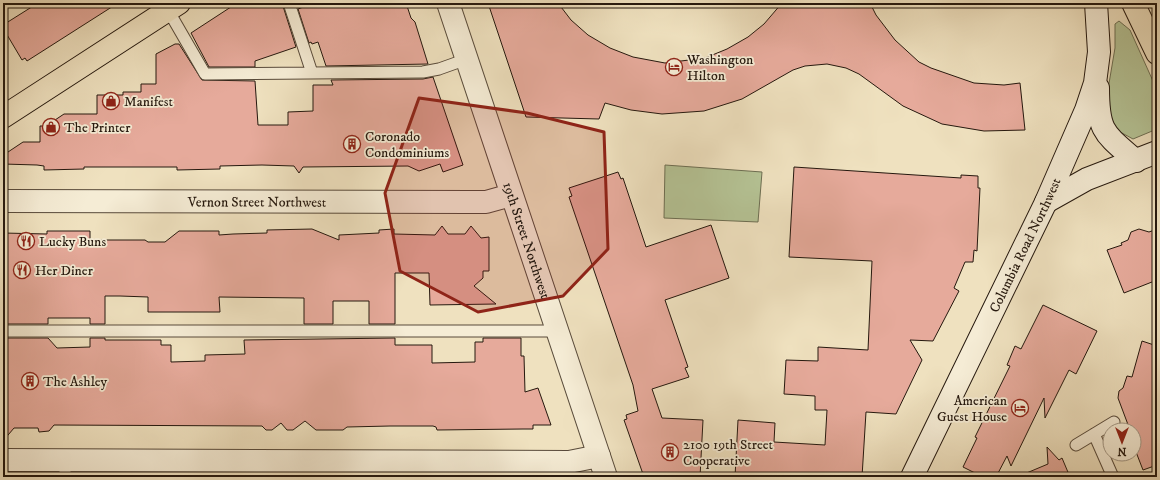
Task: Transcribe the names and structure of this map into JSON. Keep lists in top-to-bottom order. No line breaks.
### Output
{"streets":{"street":["Vernon Street Northwest","19th Street Northwest","Columbia Road Northwest"]},"crossings":[["Vernon Street Northwest","19th Street Northwest"]],"places":{"hotel":["Washington Hilton","American Guest House"],"shop":["Manifest","The Printer"],"building":["Coronado Condominiums","The Ashley","2100 19th Street Cooperative"],"restaurant":["Lucky Buns","Her Diner"]},"north":"bottom"}
